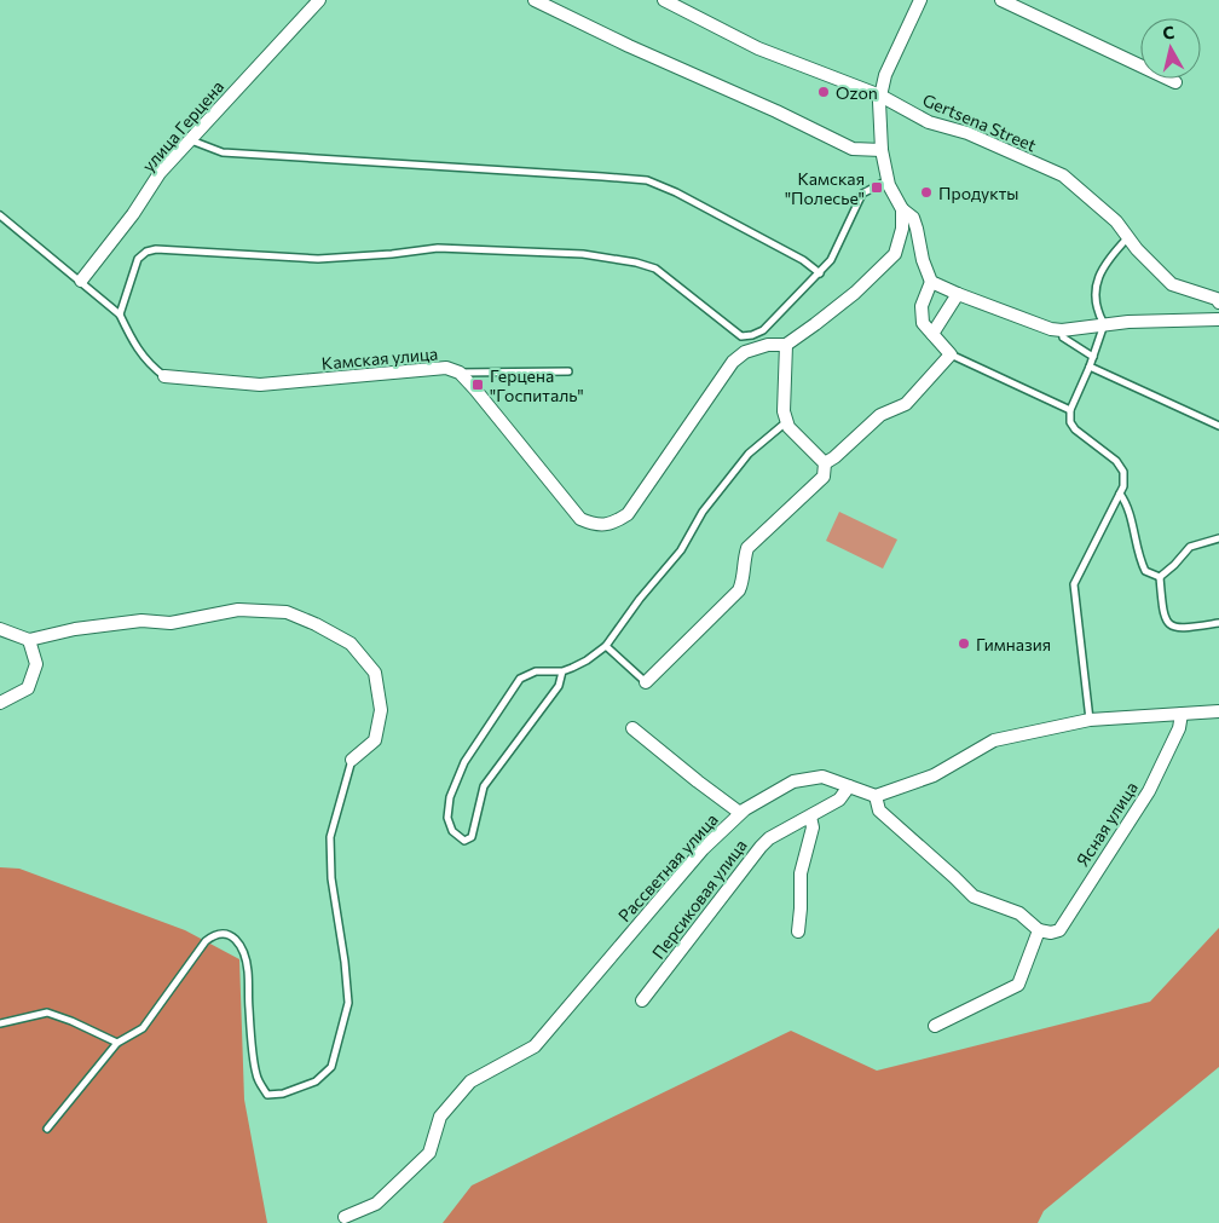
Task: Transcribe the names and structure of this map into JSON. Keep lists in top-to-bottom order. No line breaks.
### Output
{"streets":{"street":["Gertsena Street","улица Герцена","Камская улица","Ясная улица","Рассветная улица","Персиковая улица"]},"crossings":[["Рассветная улица","Персиковая улица"]],"places":{"other":["Ozon","Продукты","Гимназия"],"transit":["Камская \"Полесье\"","Герцена \"Госпиталь\""]},"north":"top"}
